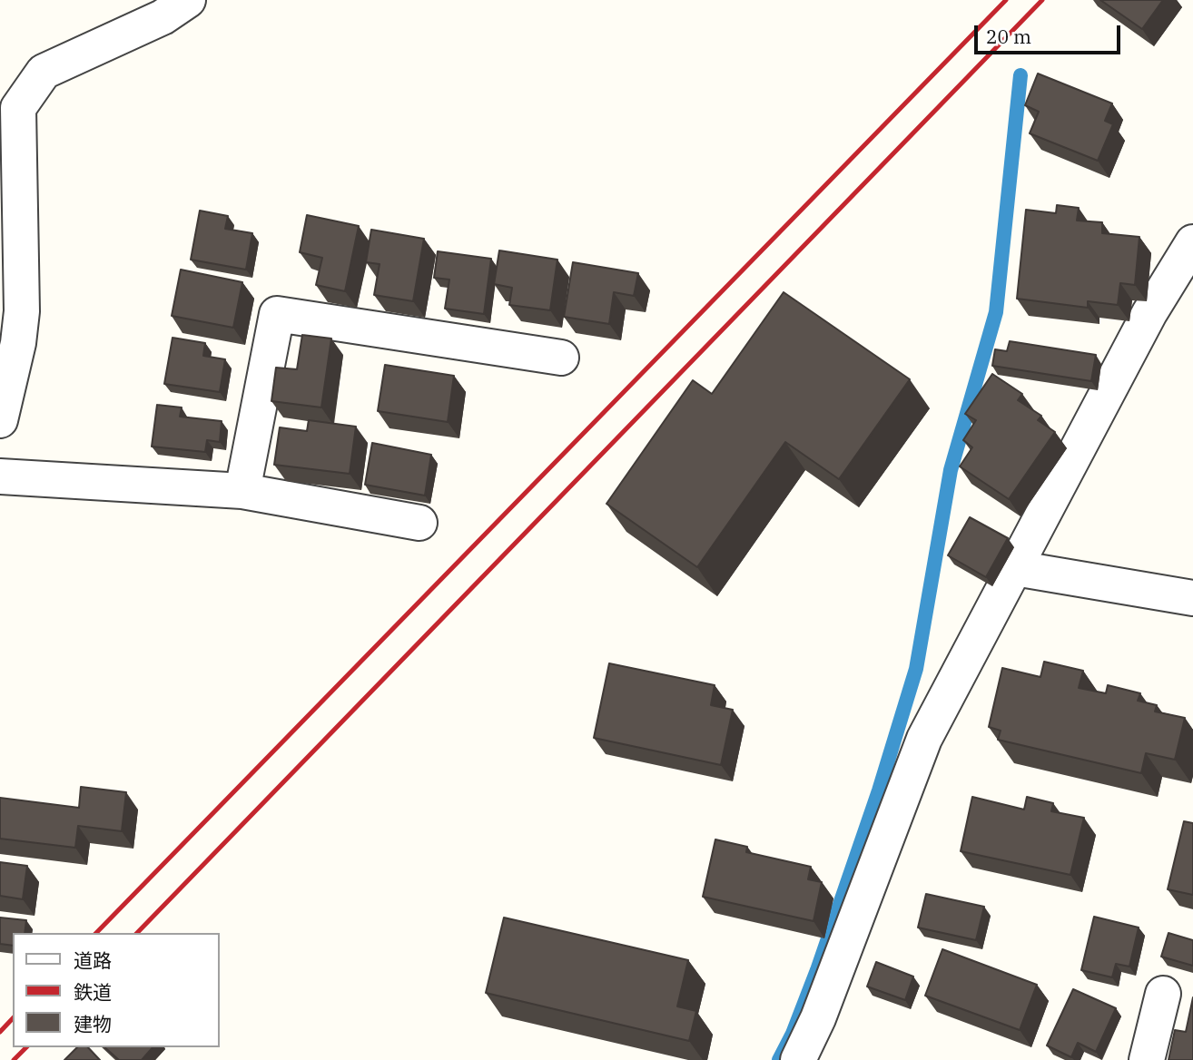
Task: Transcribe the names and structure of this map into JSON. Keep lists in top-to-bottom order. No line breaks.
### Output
{"legend":["道路","鉄道","建物"],"scale_bar":"20 m"}
